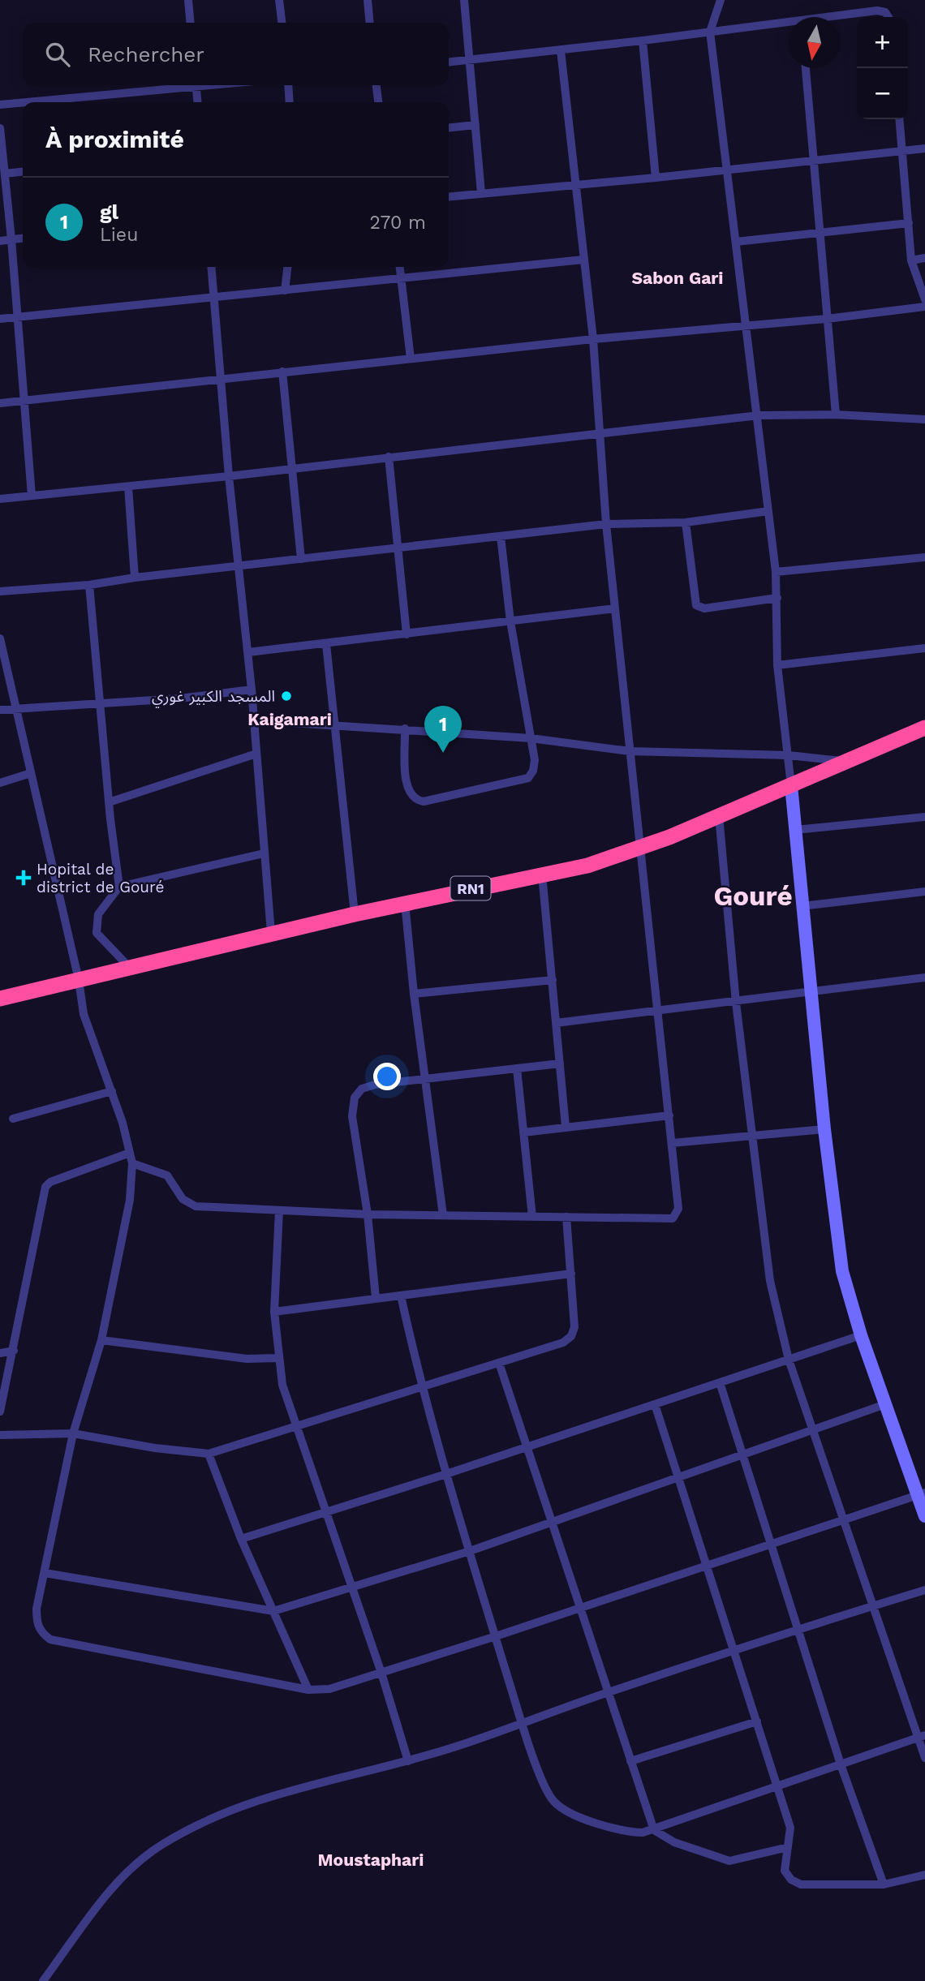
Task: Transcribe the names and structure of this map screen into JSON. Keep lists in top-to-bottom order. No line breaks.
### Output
{"streets":{"highway":["RN1"]},"districts":["Sabon Gari","Kaigamari","Gouré","Moustaphari"],"places":{"other":["المسجد الكبير غوري"],"health":["Hopital de district de Gouré"]},"north":"bottom","page":{"map_buttons":["+","−"],"search":"Rechercher","heading":"À proximité","list":[{"mark":"1","name":"gl","note":"Lieu","value":"270 m"}],"pins":"1"}}
